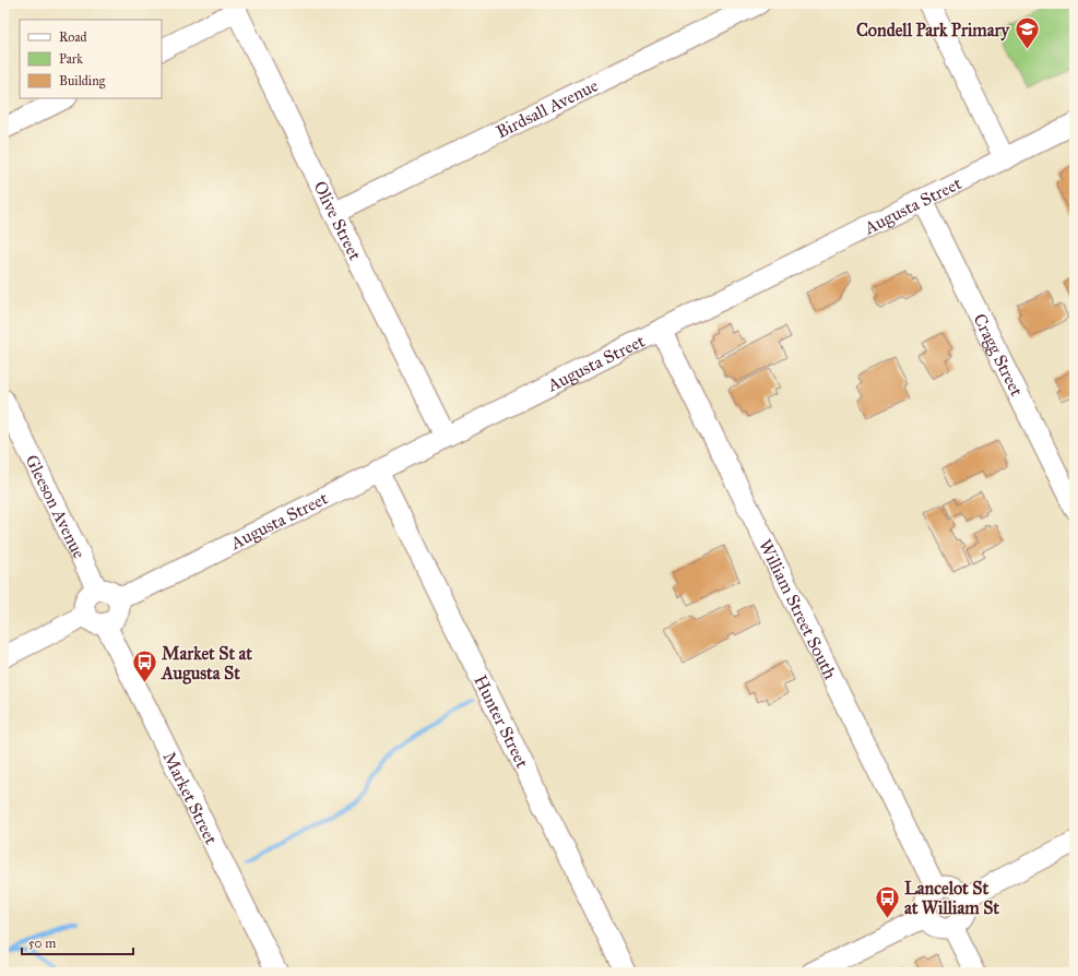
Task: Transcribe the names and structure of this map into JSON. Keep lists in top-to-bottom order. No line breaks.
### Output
{"streets":{"street":["Birdsall Avenue","Augusta Street","Olive Street","Cragg Street","Gleeson Avenue","William Street South","Hunter Street","Market Street"]},"crossings":[["Birdsall Avenue","Olive Street"],["Augusta Street","Olive Street"],["Augusta Street","Cragg Street"],["Augusta Street","Gleeson Avenue"],["Augusta Street","William Street South"],["Augusta Street","Hunter Street"],["Augusta Street","Market Street"],["Gleeson Avenue","Market Street"]],"places":{"school or university":["Condell Park Primary"],"bus stop":["Market St at Augusta St","Lancelot St at William St"]},"legend":["Road","Park","Building"],"scale_bar":"50 m"}
